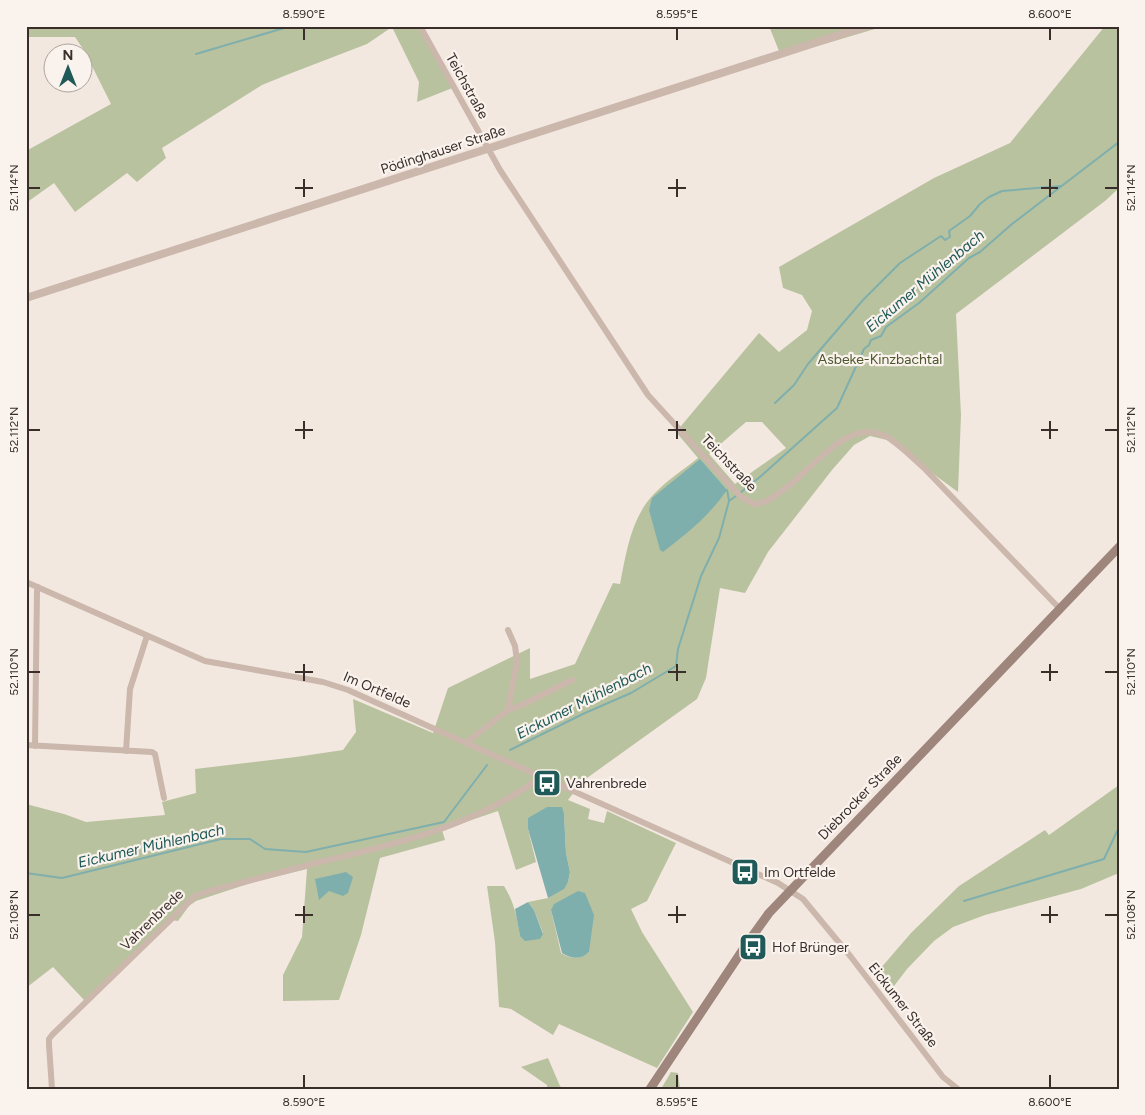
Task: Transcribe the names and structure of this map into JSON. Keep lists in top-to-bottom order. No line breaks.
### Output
{"streets":{"main road":["Diebrocker Straße"],"street":["Teichstraße","Pödinghauser Straße","Im Ortfelde","Vahrenbrede","Eickumer Straße"]},"crossings":[["Teichstraße","Pödinghauser Straße"],["Teichstraße","Diebrocker Straße"],["Im Ortfelde","Diebrocker Straße"],["Im Ortfelde","Vahrenbrede"],["Im Ortfelde","Eickumer Straße"],["Diebrocker Straße","Eickumer Straße"]],"water":["Eickumer Mühlenbach"],"parks":["Asbeke-Kinzbachtal"],"places":{"bus stop":["Vahrenbrede","Im Ortfelde","Hof Brünger"]},"north":"top","coordinates":["8.590°E","8.595°E","8.600°E","52.114°N","52.112°N","52.110°N","52.108°N"]}
